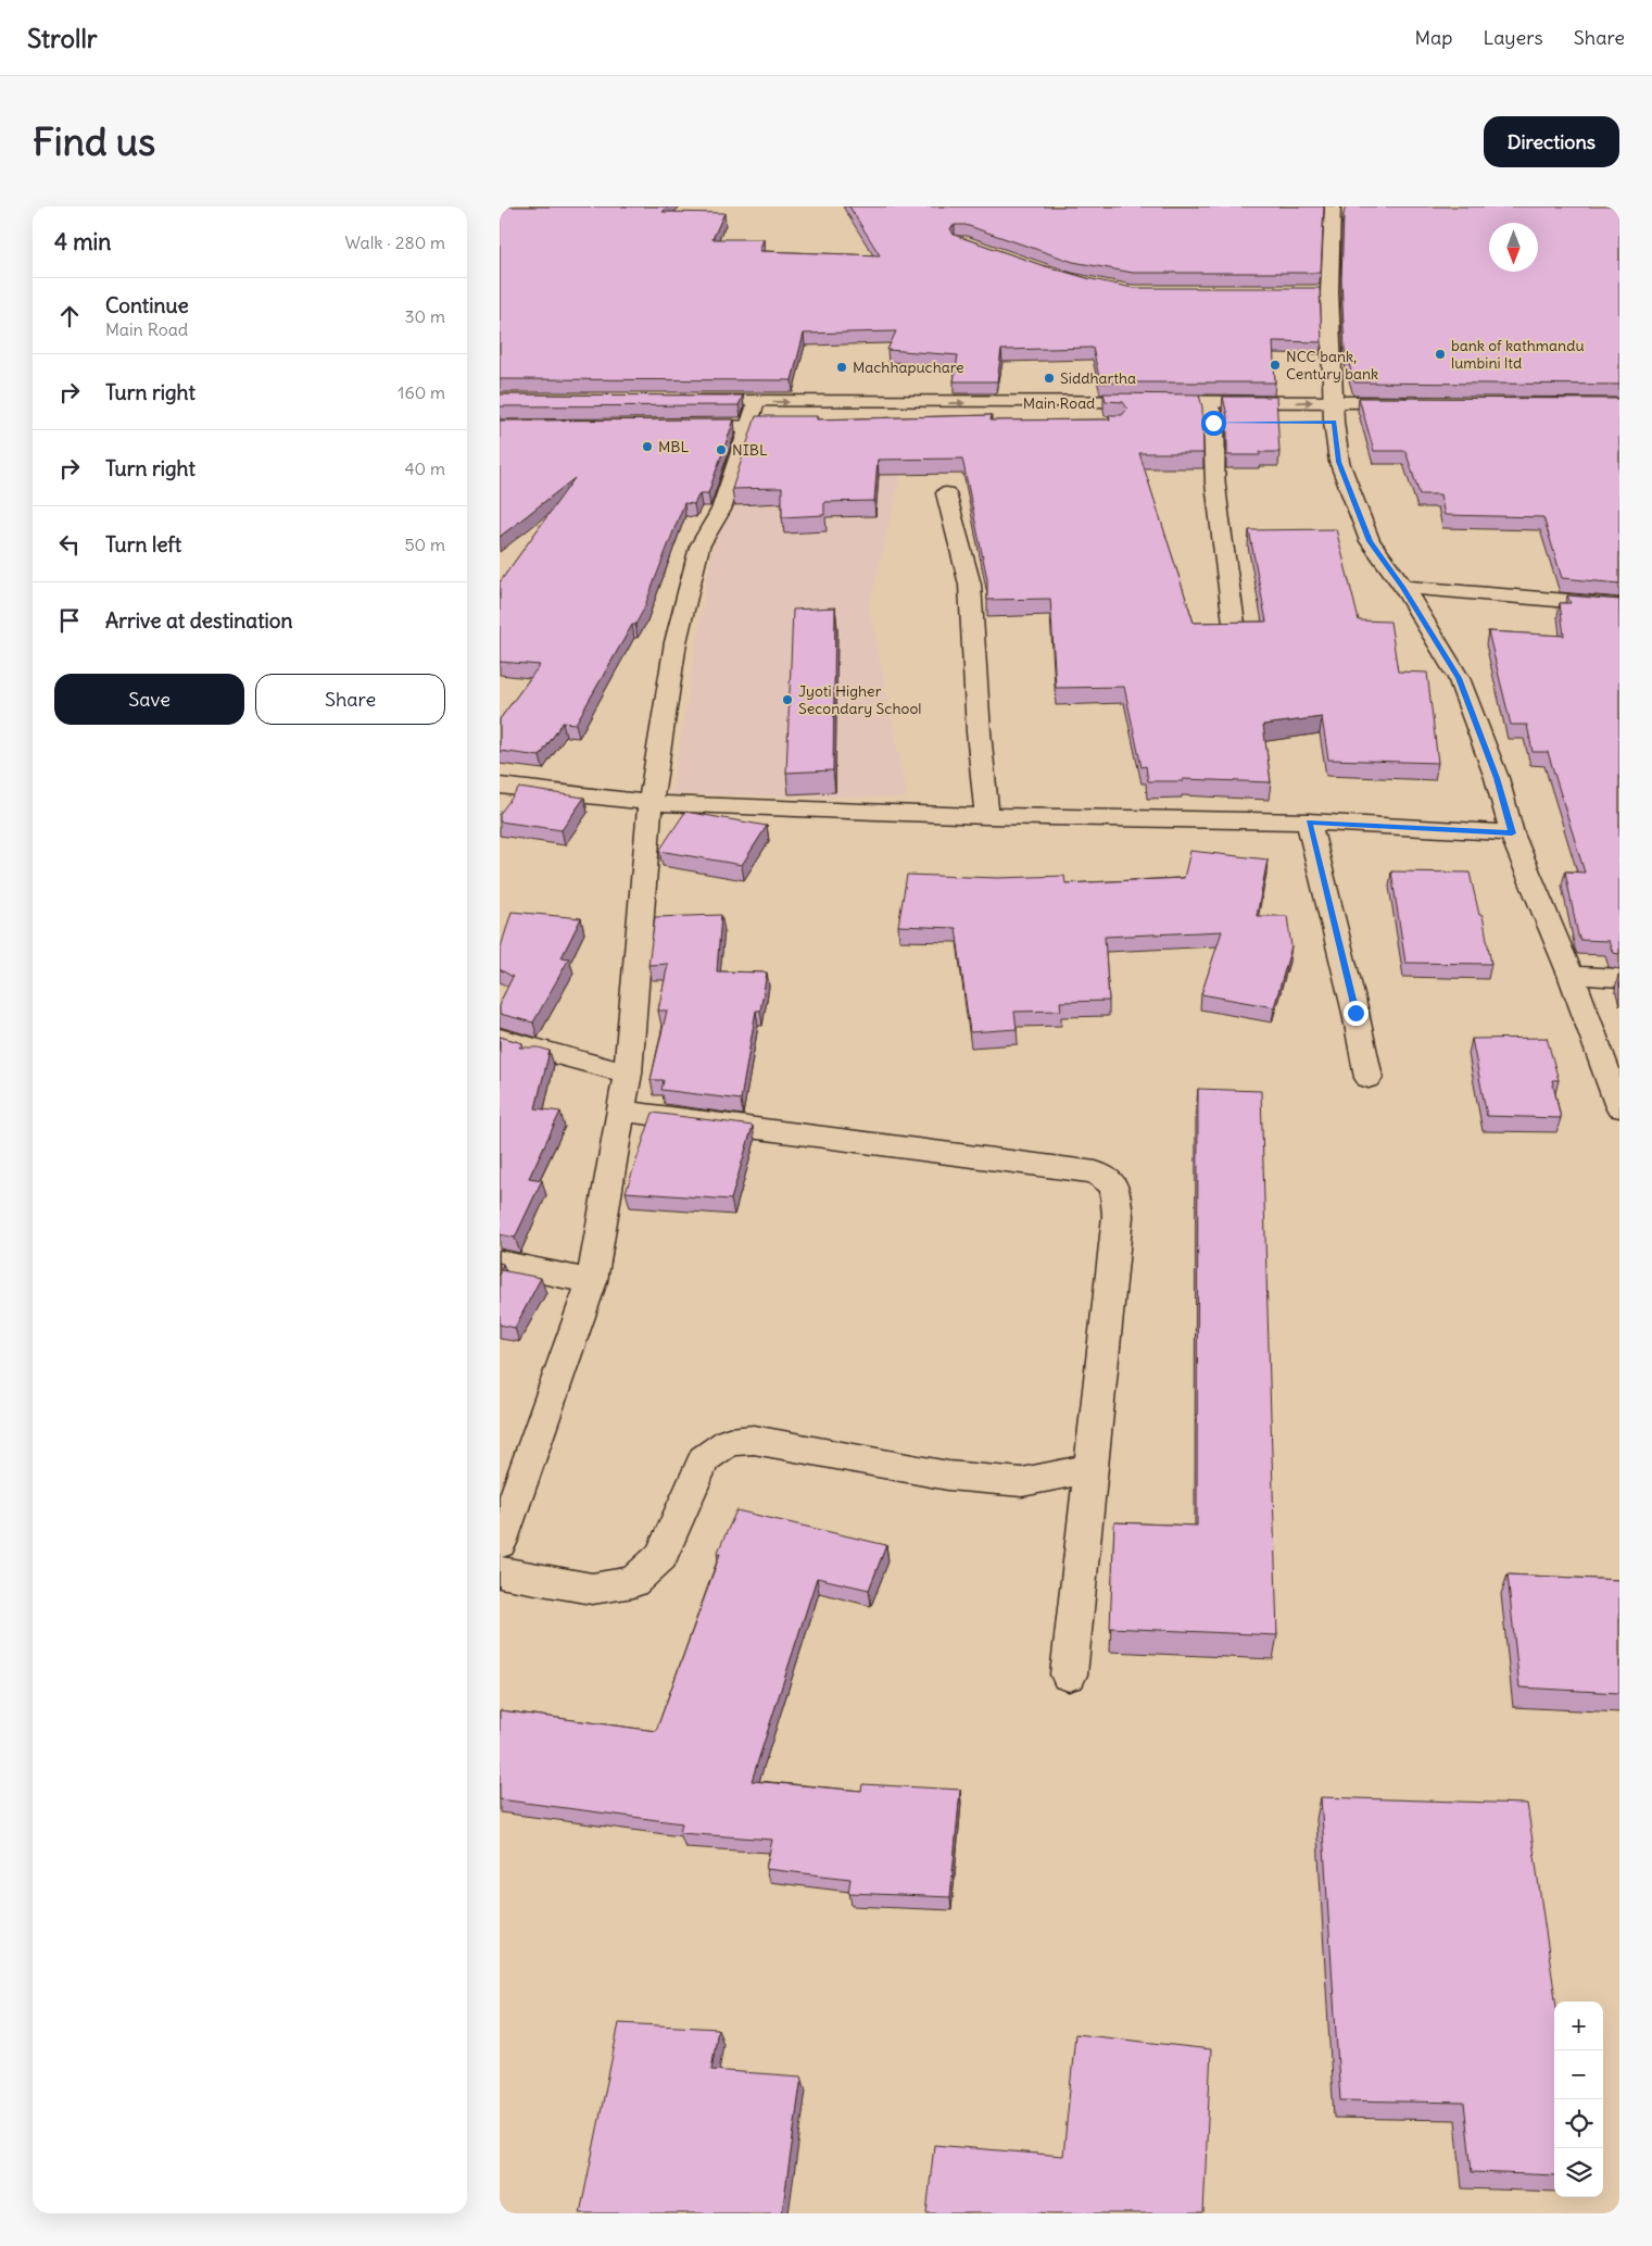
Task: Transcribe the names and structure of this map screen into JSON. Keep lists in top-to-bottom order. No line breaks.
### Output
{"streets":{"street":["Main Road"]},"one_way":["Main Road"],"places":["bank of kathmandu lumbini ltd","NCC bank, Century bank","Machhapuchare","Siddhartha","MBL","NIBL","Jyoti Higher Secondary School"],"north":"bottom","page":{"header":"Strollr","nav":["Map","Layers","Share"],"buttons":["Directions",["Save","Share"]],"title":"Find us","heading":["4 min","Walk · 280 m"],"list":[["Continue","Main Road","30 m"],["Turn right","160 m"],["Turn right","40 m"],["Turn left","50 m"],"Arrive at destination"],"map_buttons":["+","−"]}}
